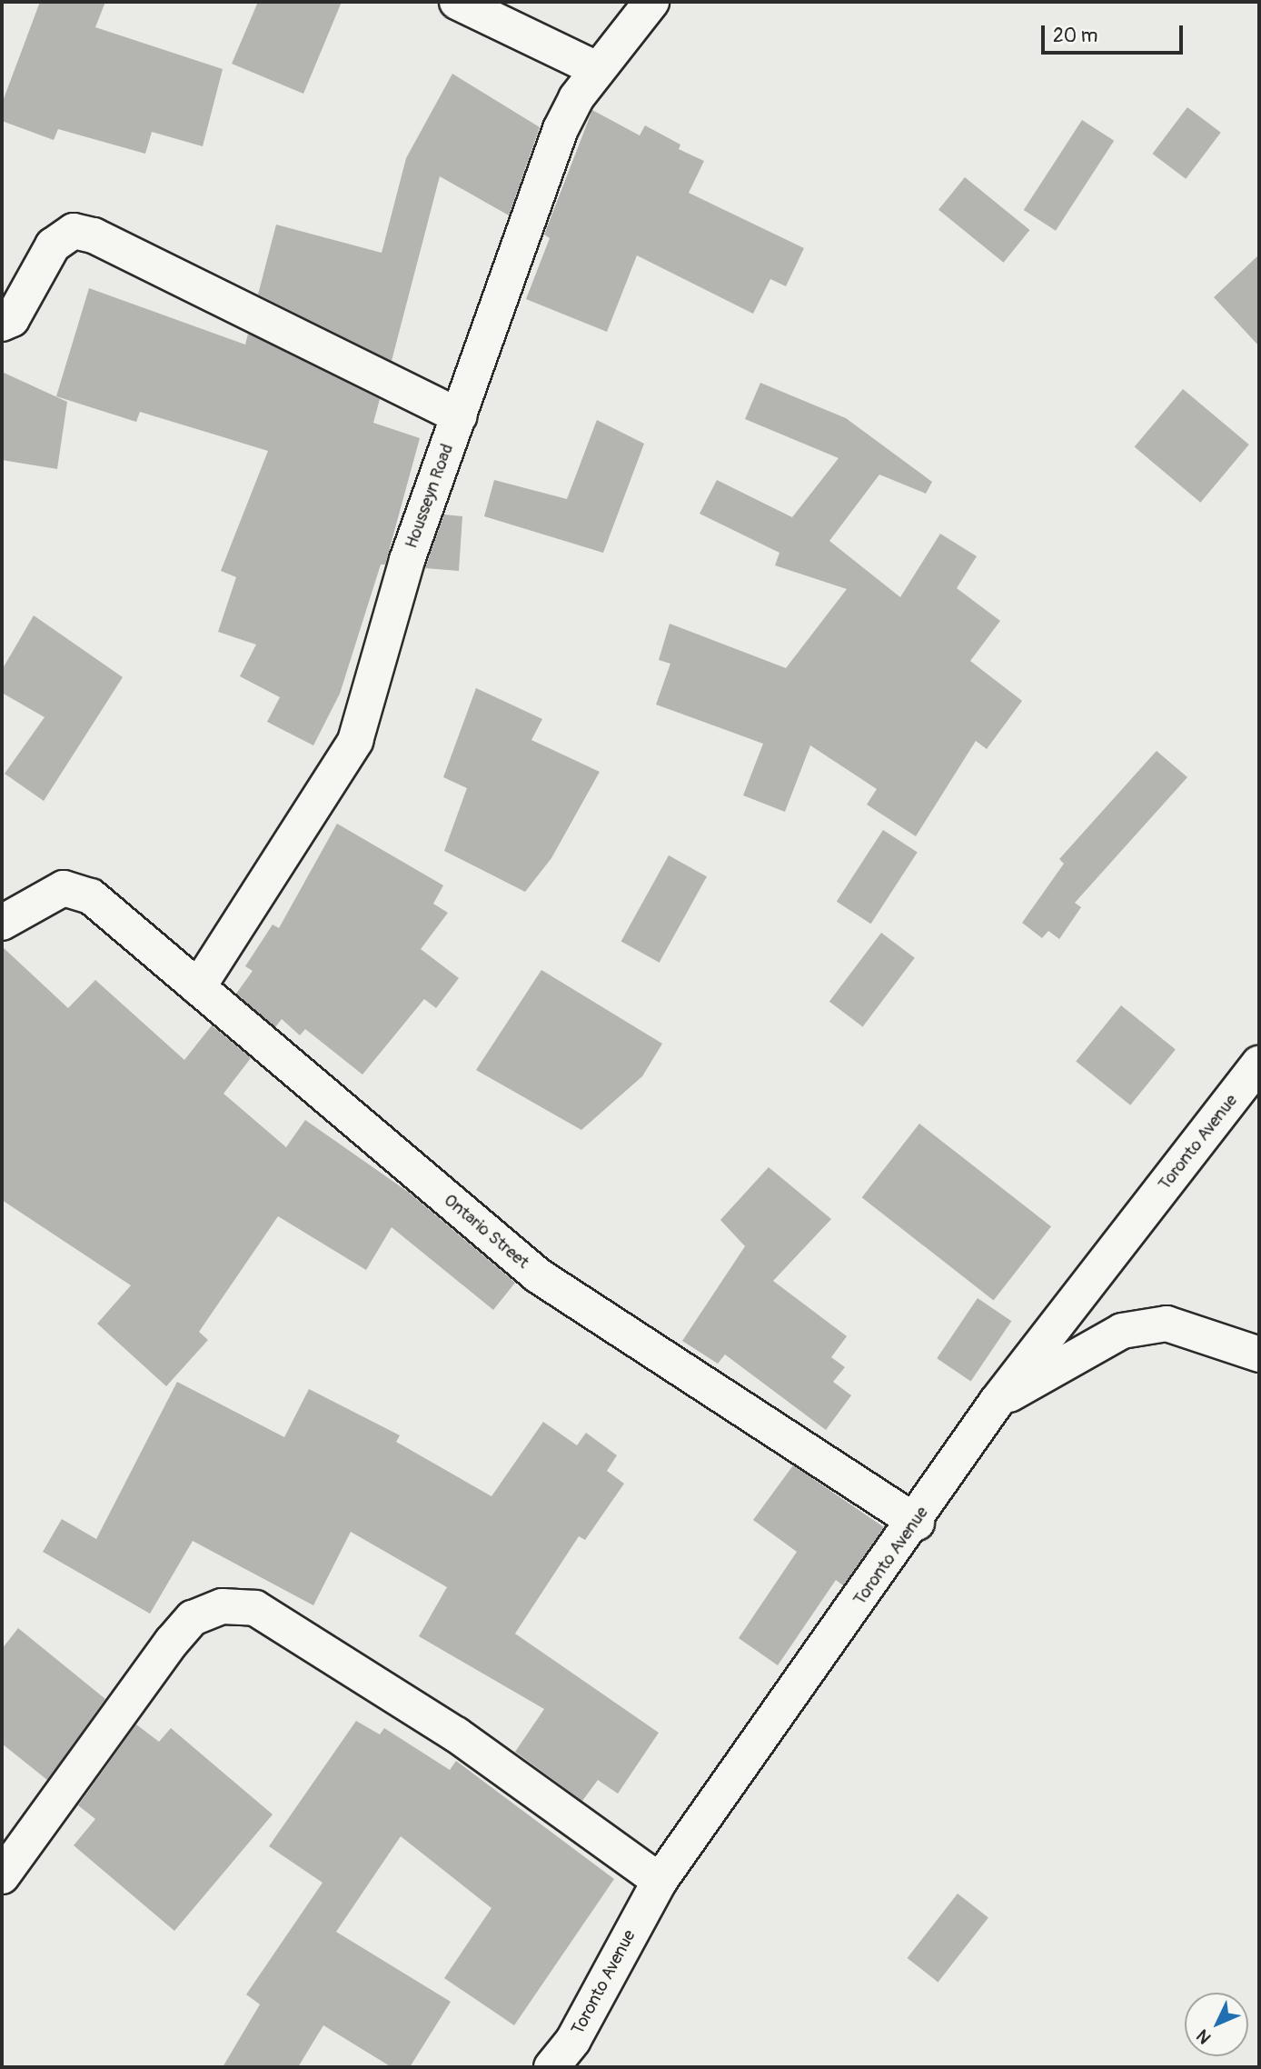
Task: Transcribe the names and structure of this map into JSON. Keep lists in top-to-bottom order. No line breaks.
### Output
{"streets":{"street":["Housseyn Road","Toronto Avenue","Ontario Street"]},"crossings":[["Housseyn Road","Ontario Street"],["Toronto Avenue","Ontario Street"]],"scale_bar":"20 m","north":"bottom left"}
